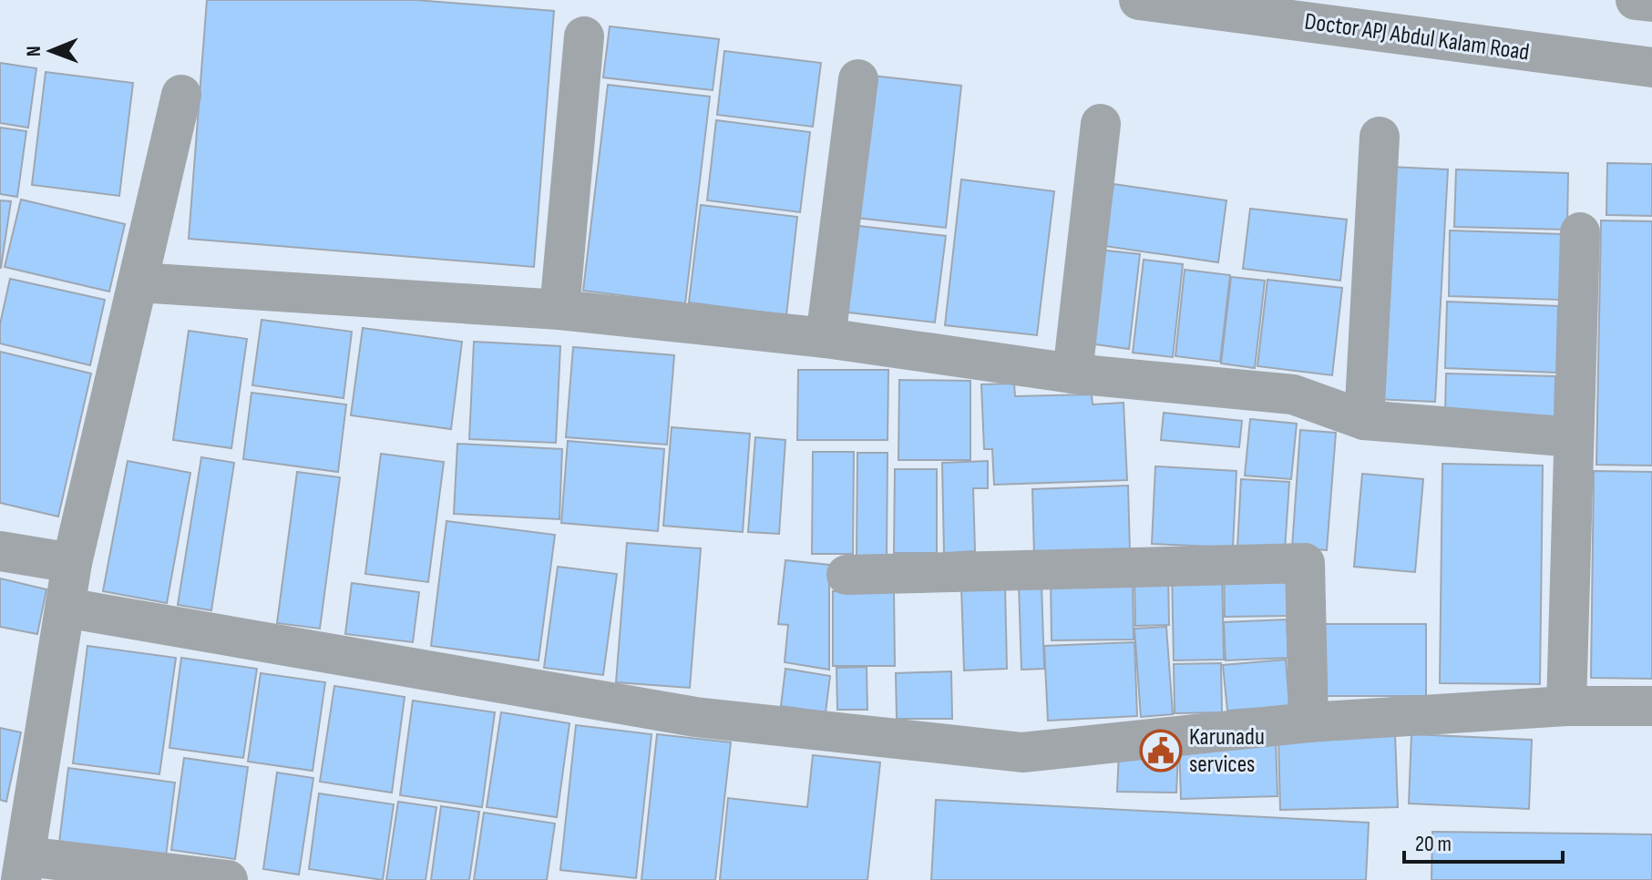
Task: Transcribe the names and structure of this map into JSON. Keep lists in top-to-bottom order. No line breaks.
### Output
{"streets":{"street":["Doctor APJ Abdul Kalam Road"]},"places":{"public building":["Karunadu services"]},"scale_bar":"20 m","north":"left"}
